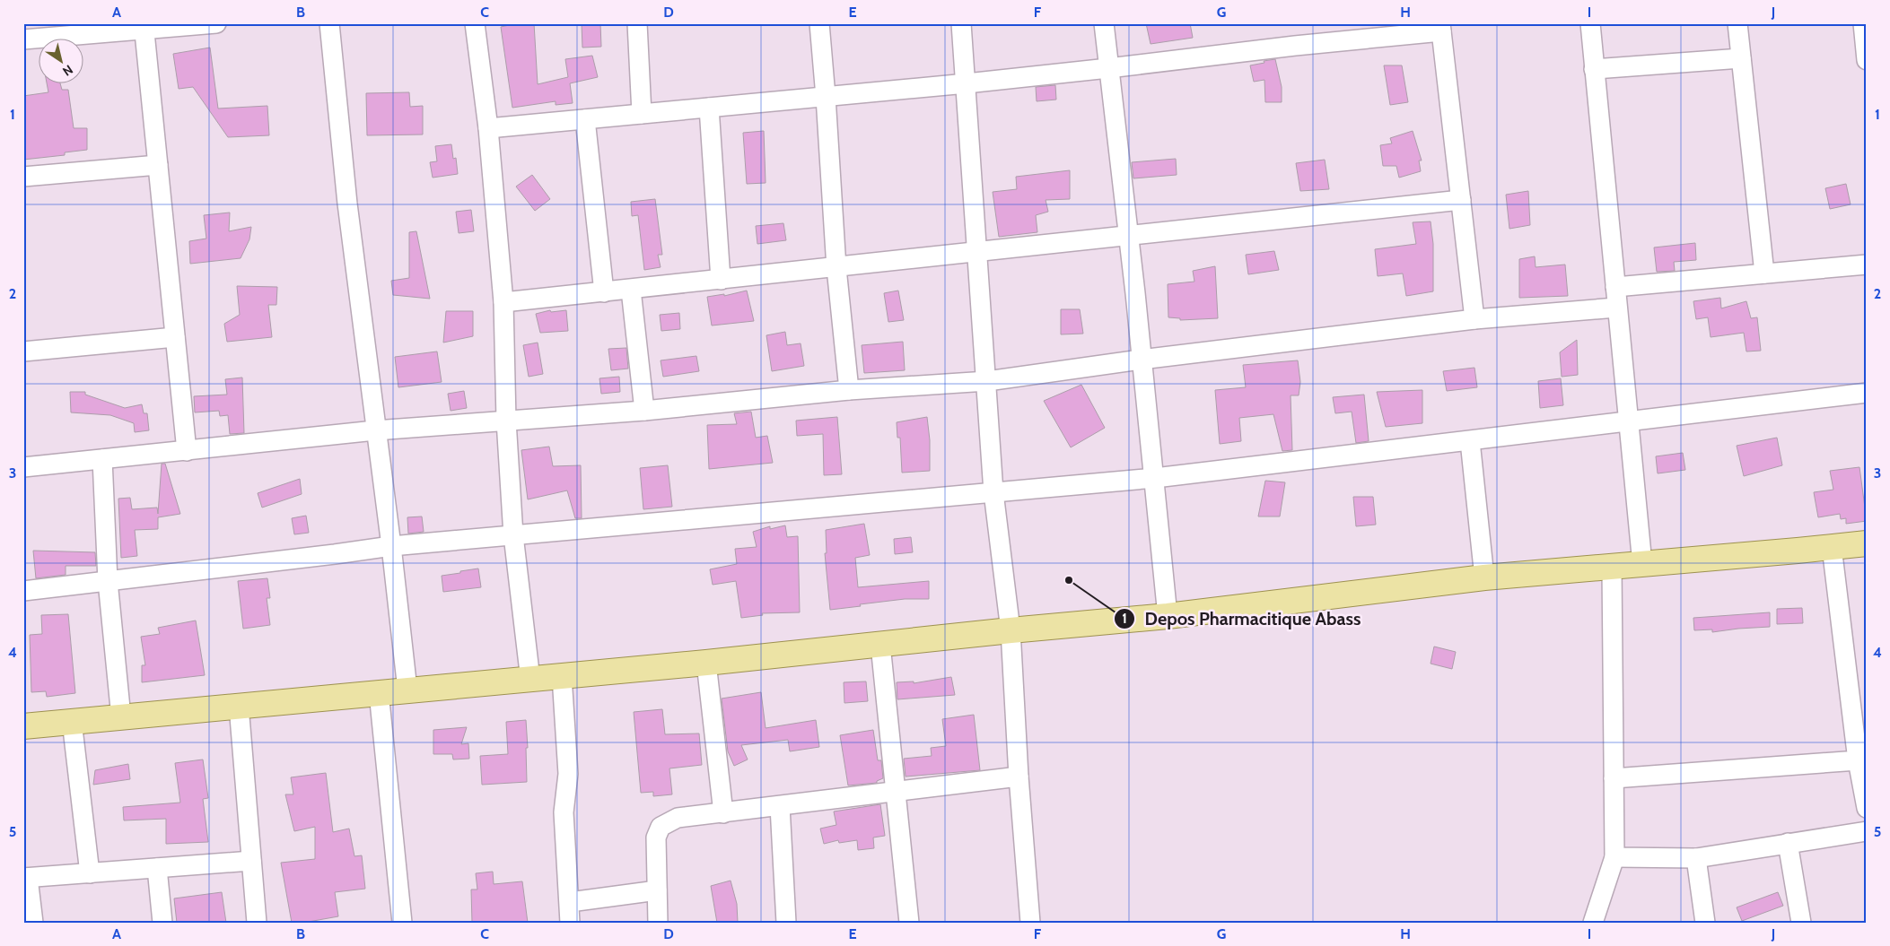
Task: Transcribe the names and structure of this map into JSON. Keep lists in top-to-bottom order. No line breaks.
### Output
{"places":["Depos Pharmacitique Abass"],"north":"bottom right","grid":{"columns":["A","B","C","D","E","F","G","H","I","J"],"rows":["1","2","3","4","5"]}}
